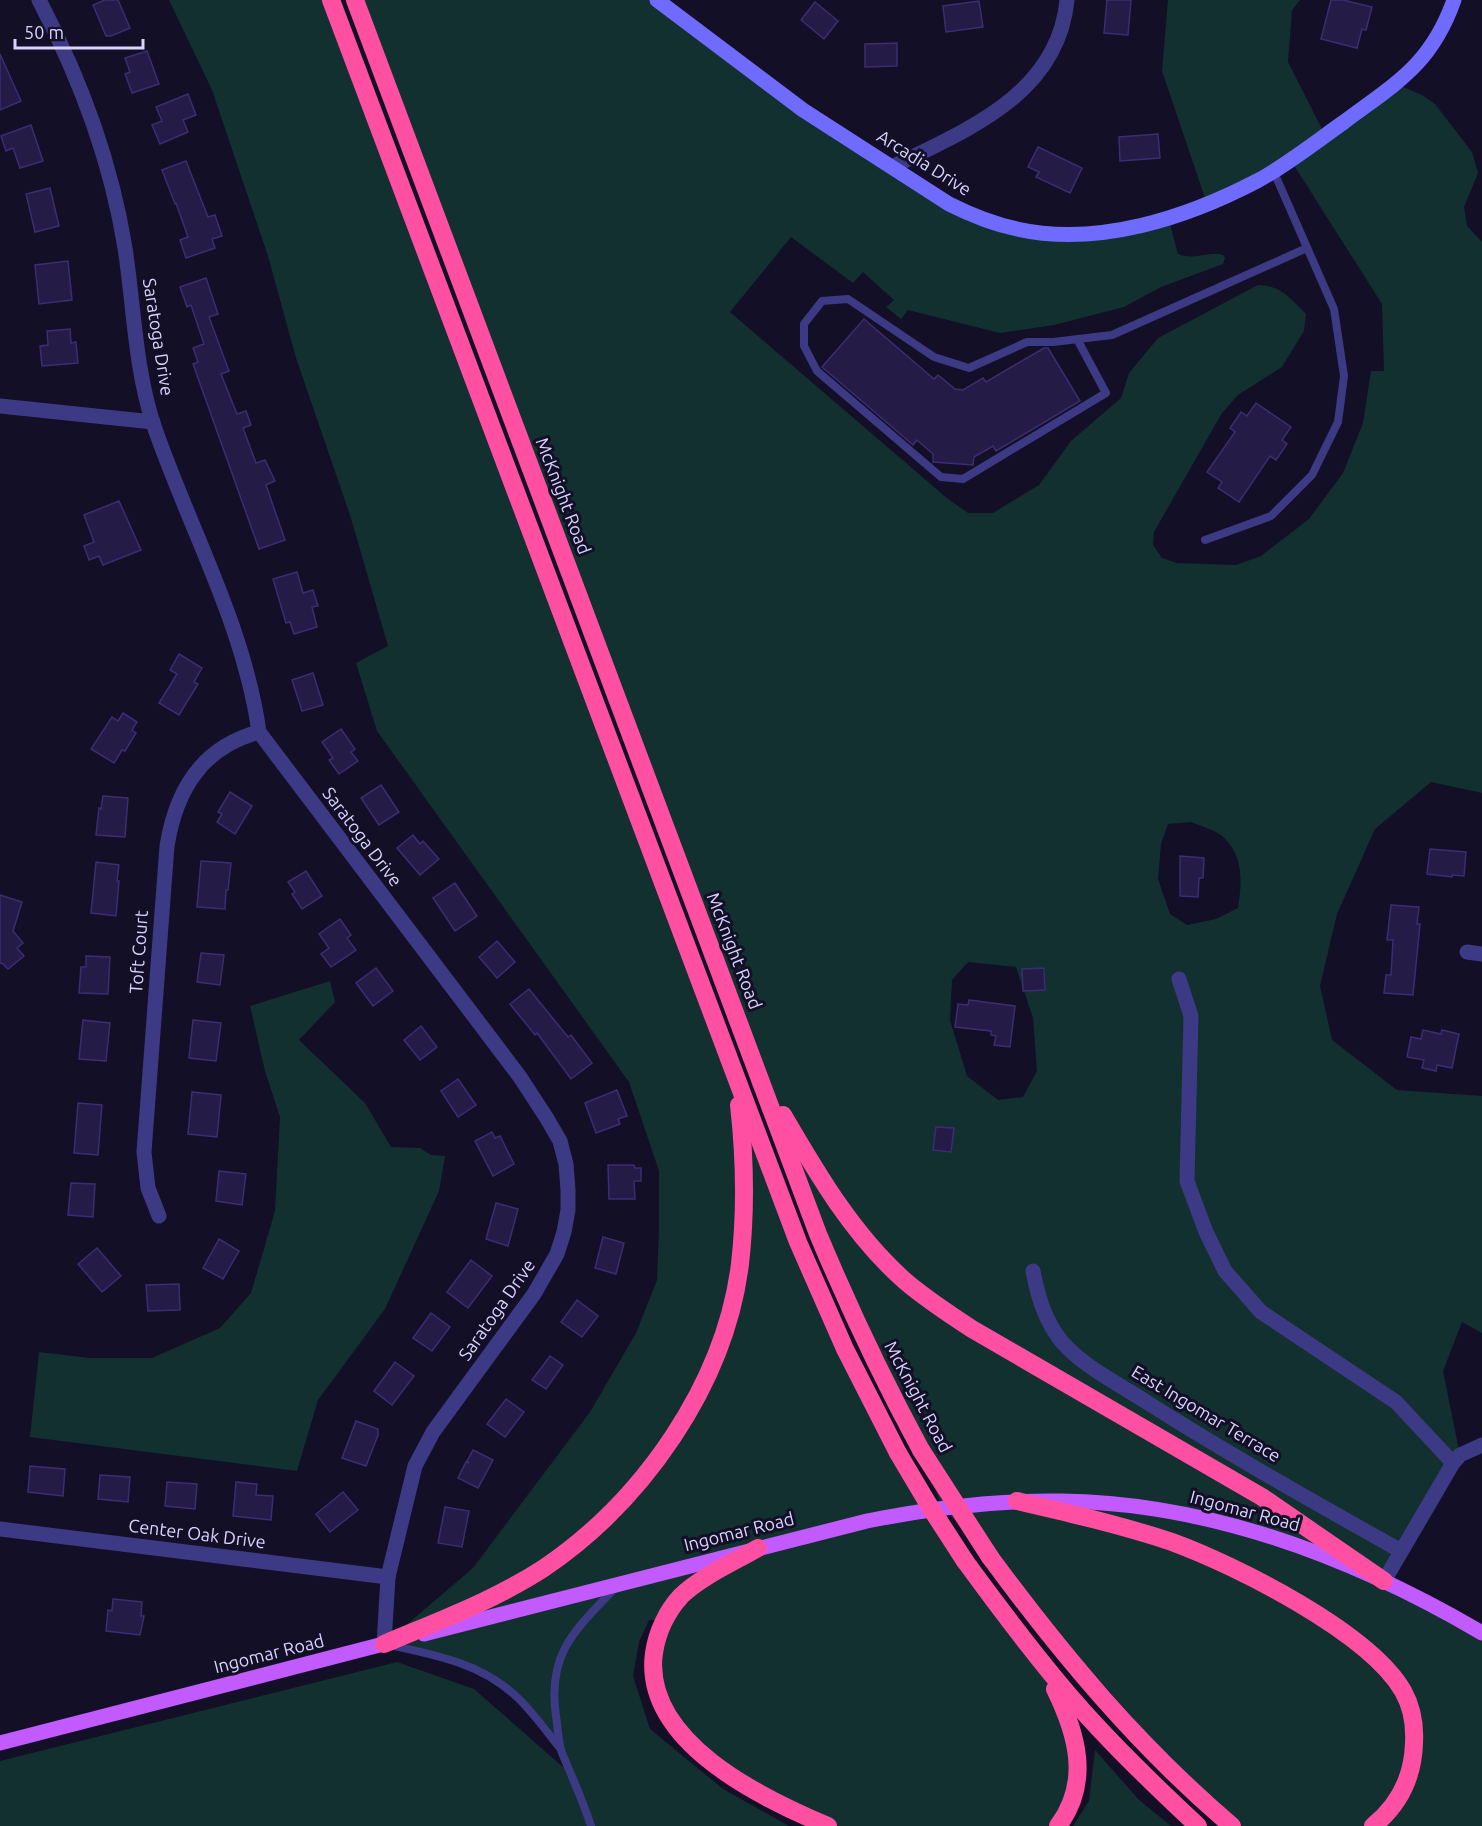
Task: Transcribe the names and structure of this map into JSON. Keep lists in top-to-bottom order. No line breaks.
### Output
{"streets":{"highway":["McKnight Road"],"main road":["Ingomar Road"],"street":["Arcadia Drive","Saratoga Drive","Toft Court","East Ingomar Terrace","Center Oak Drive"]},"crossings":[["Saratoga Drive","Toft Court"],["Saratoga Drive","Ingomar Road"],["Saratoga Drive","Center Oak Drive"]],"scale_bar":"50 m"}
